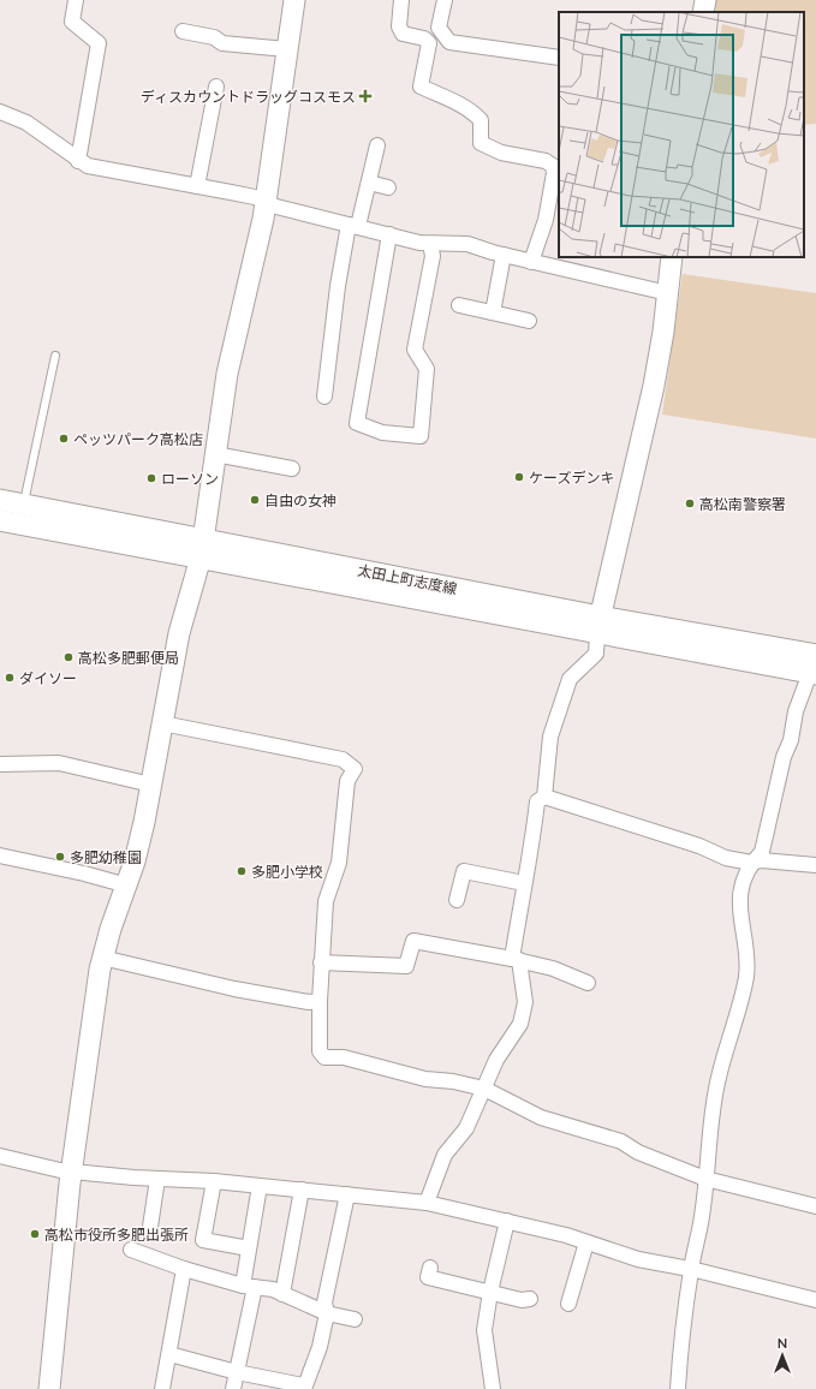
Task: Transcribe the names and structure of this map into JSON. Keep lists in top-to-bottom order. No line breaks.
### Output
{"streets":{"street":["太田上町志度線"]},"places":{"health":["ディスカウントドラッグコスモス"],"other":["ペッツパーク高松店","ケーズデンキ","ローソン","自由の女神","高松南警察署","高松多肥郵便局","ダイソー","多肥幼稚園","多肥小学校","高松市役所多肥出張所"]},"north":"top"}
